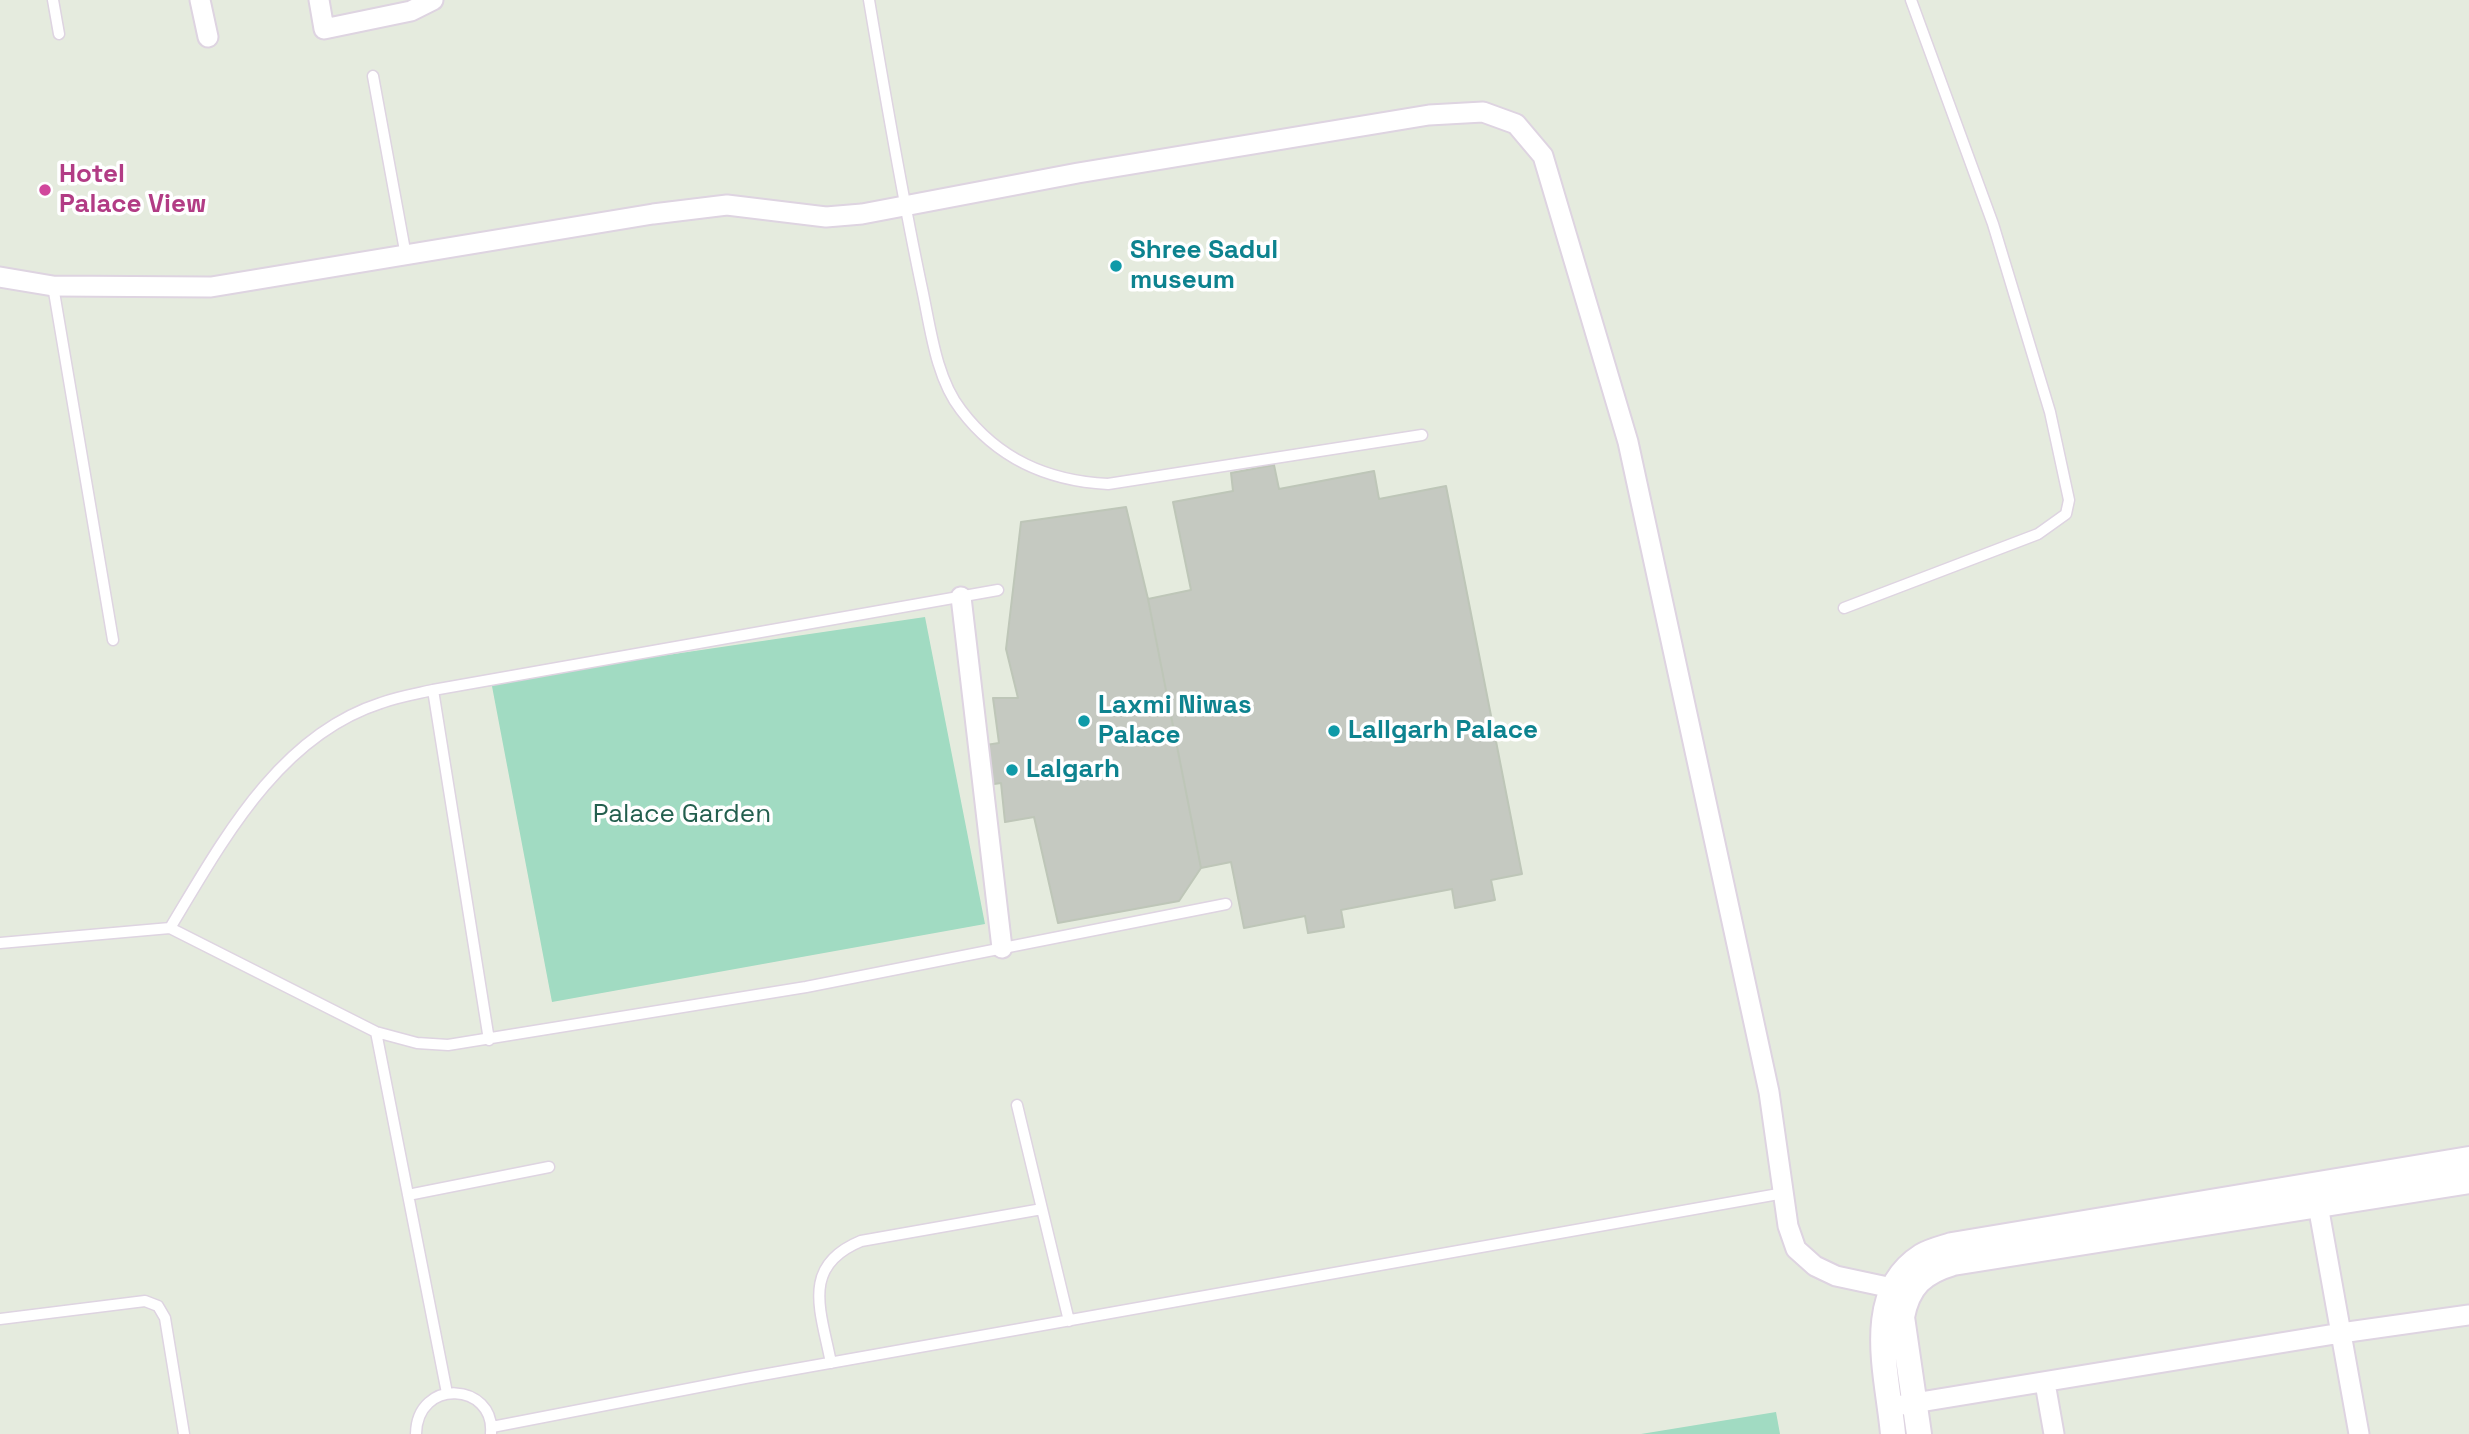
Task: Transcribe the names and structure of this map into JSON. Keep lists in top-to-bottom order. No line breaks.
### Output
{"parks":["Palace Garden"],"places":["Hotel Palace View","Shree Sadul museum","Laxmi Niwas Palace","Lallgarh Palace","Lalgarh"]}
